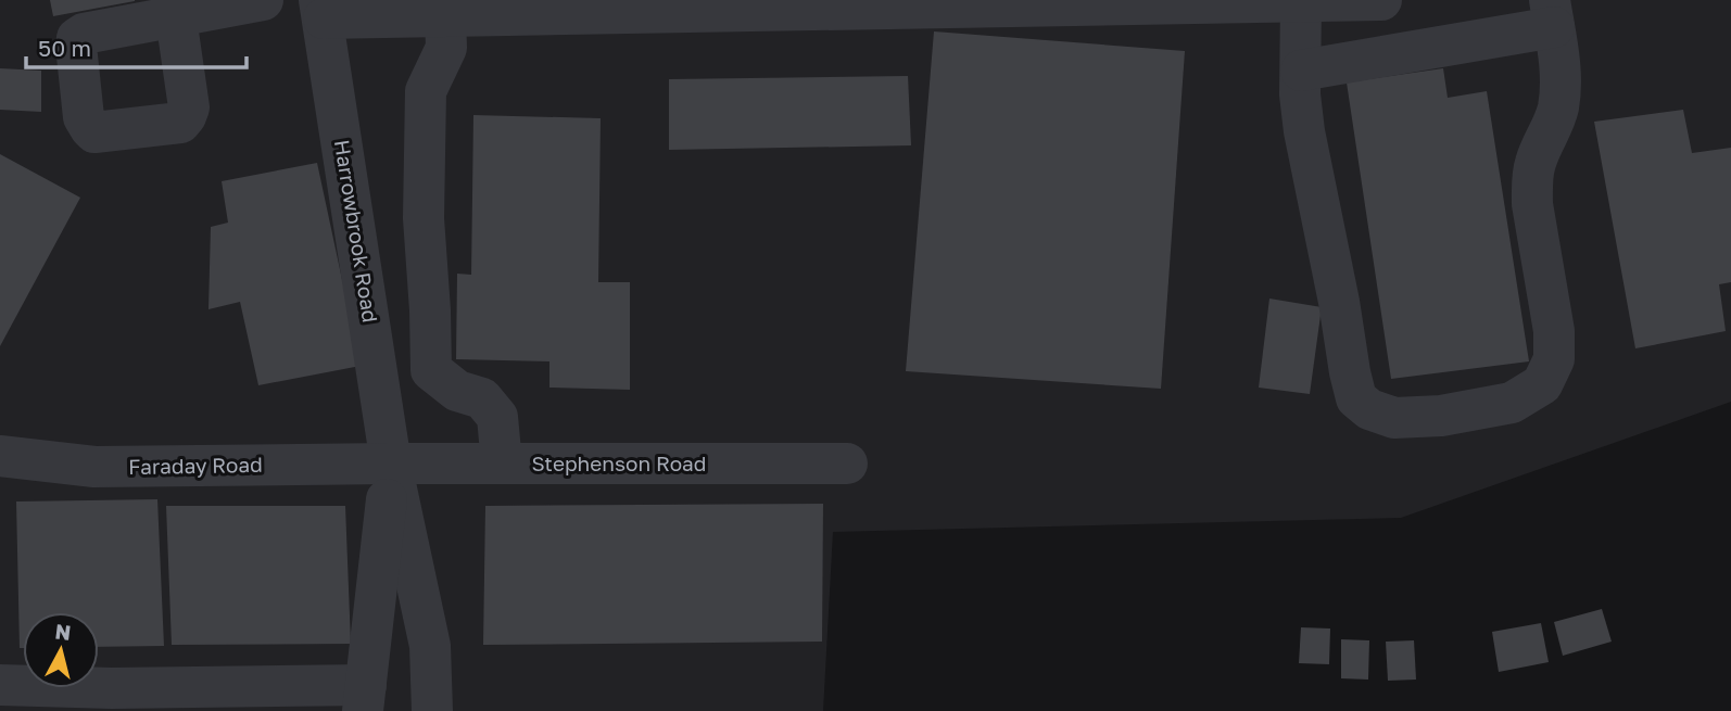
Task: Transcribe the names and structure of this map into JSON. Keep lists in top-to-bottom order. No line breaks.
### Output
{"streets":{"street":["Harrowbrook Road","Stephenson Road","Faraday Road"]},"crossings":[["Harrowbrook Road","Stephenson Road"],["Harrowbrook Road","Faraday Road"],["Stephenson Road","Faraday Road"]],"scale_bar":"50 m","north":"top"}
